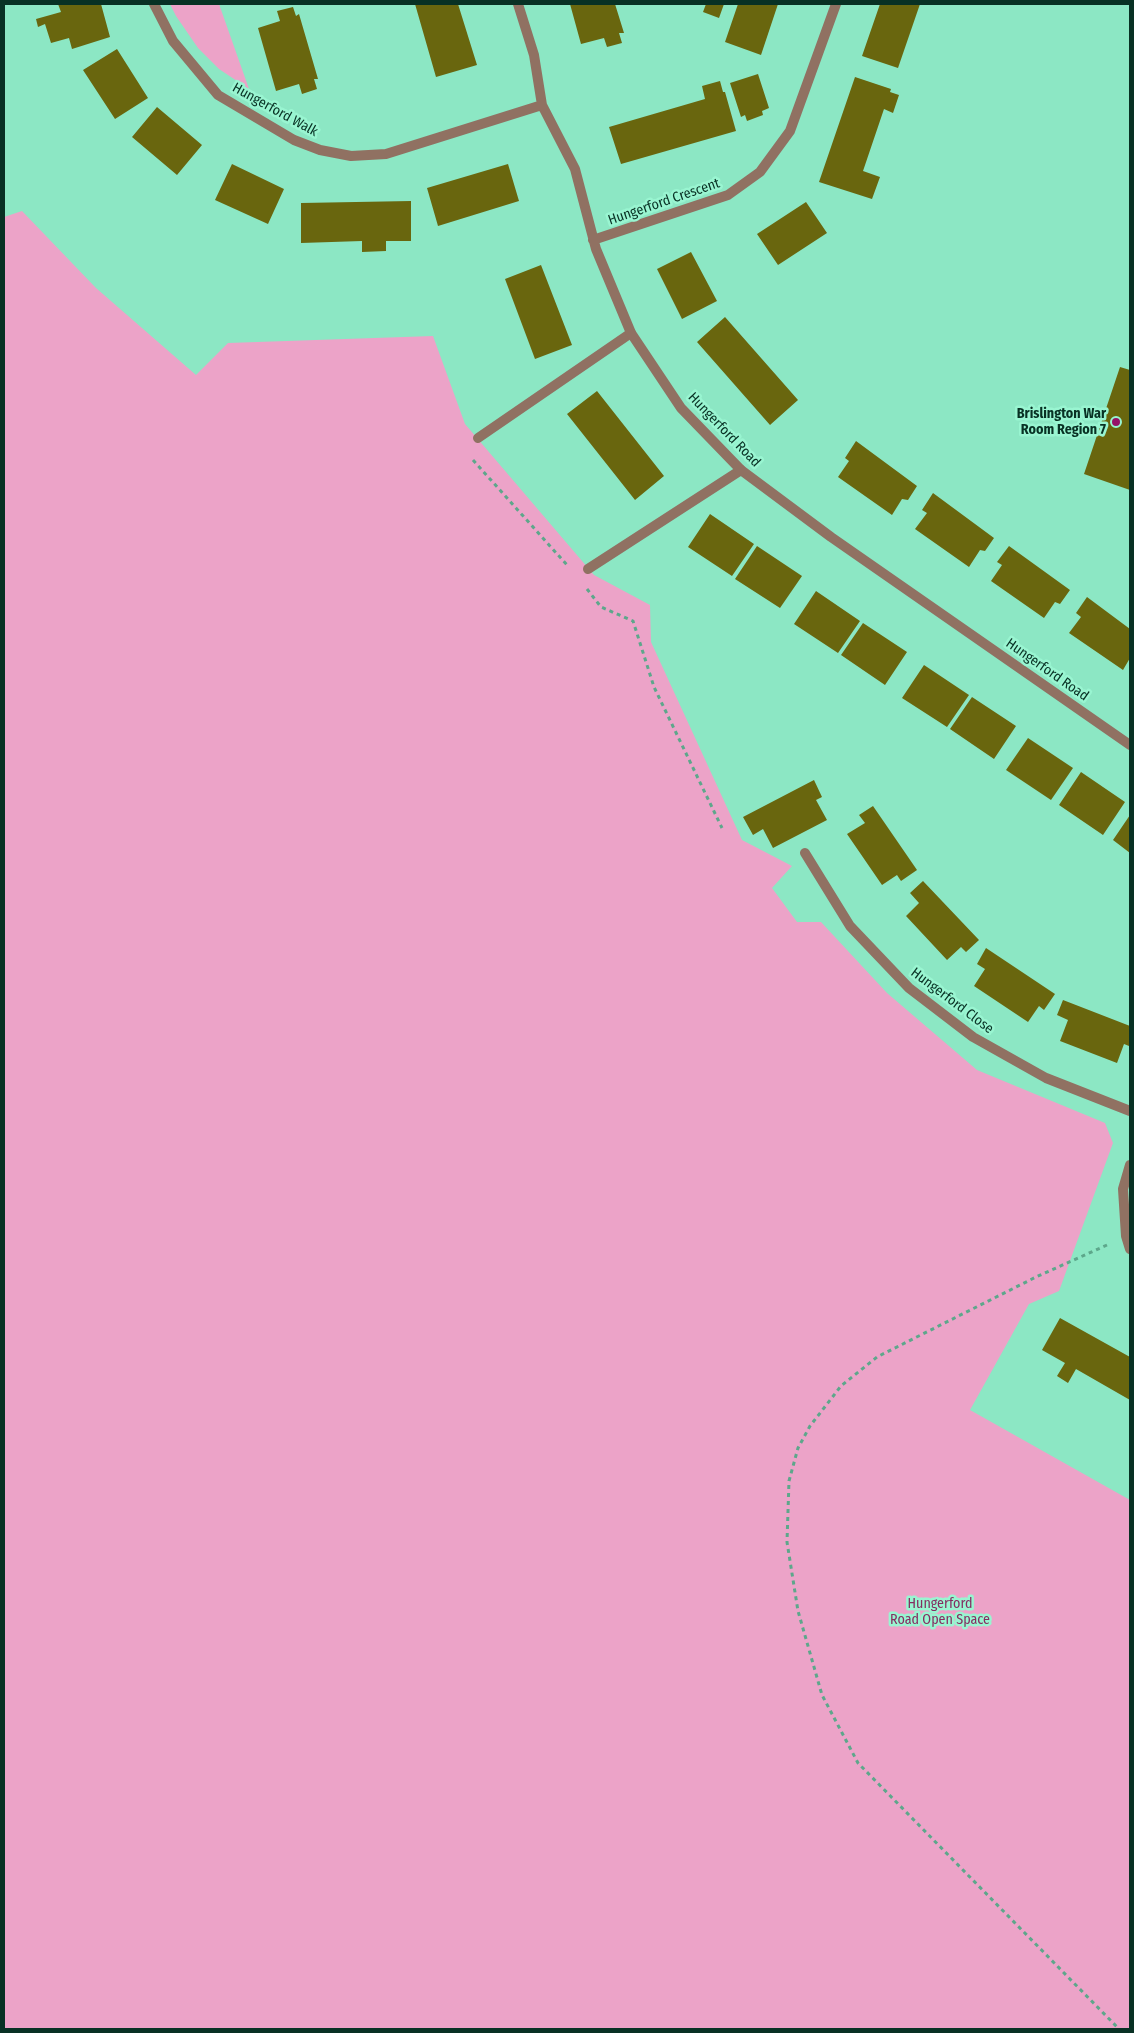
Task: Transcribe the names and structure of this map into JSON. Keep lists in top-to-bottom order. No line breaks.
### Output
{"streets":{"street":["Hungerford Walk","Hungerford Crescent","Hungerford Road","Hungerford Close"]},"crossings":[["Hungerford Walk","Hungerford Road"],["Hungerford Crescent","Hungerford Road"]],"parks":["Hungerford Road Open Space"],"places":["Brislington War Room Region 7"]}
